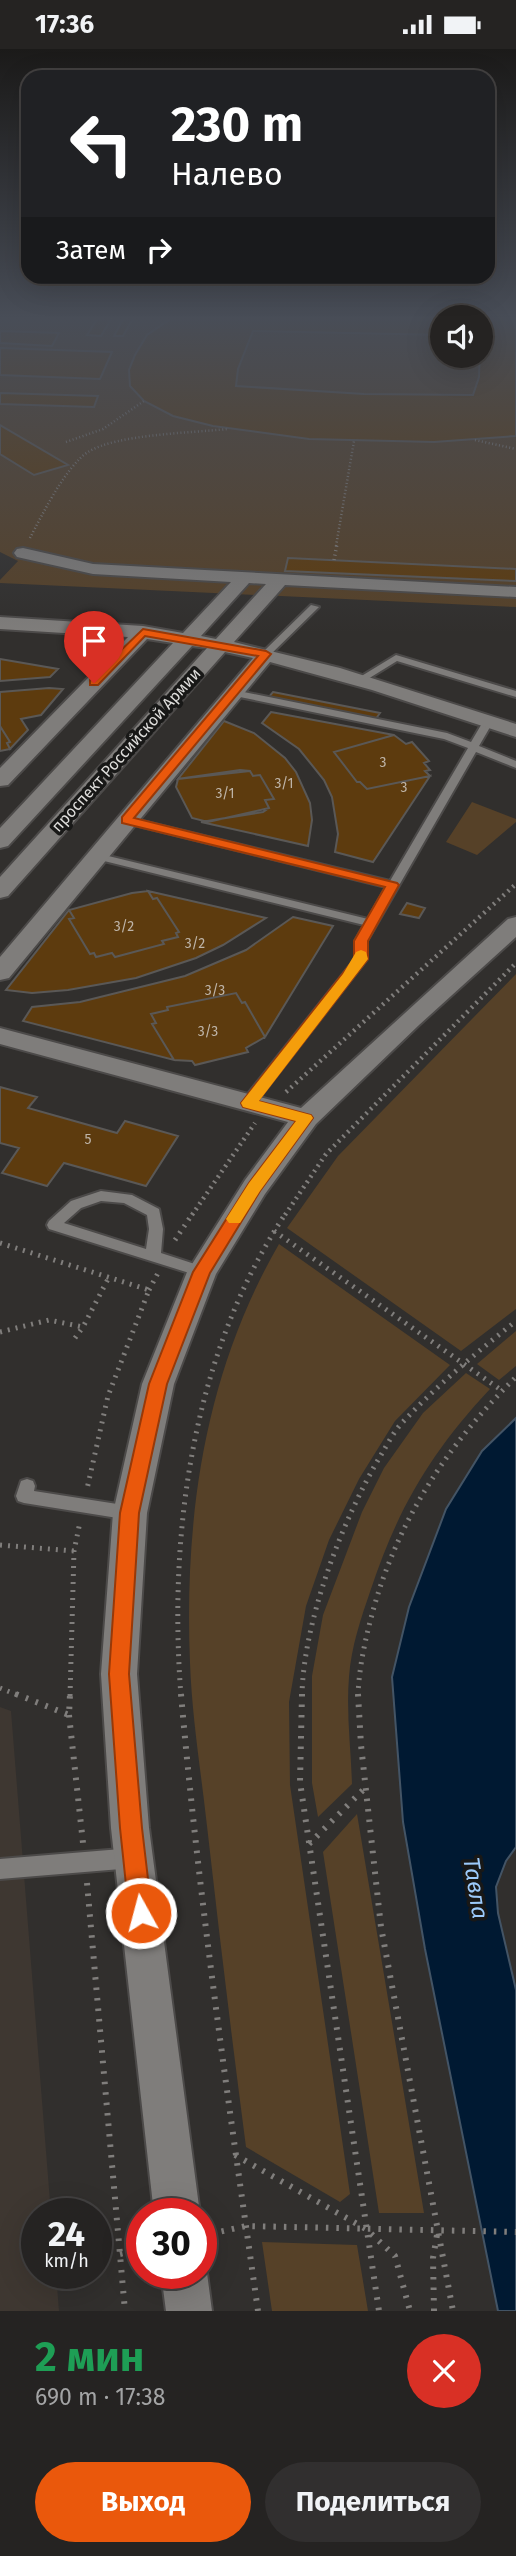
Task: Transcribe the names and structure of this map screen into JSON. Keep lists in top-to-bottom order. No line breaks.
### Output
{"streets":{"street":["проспект Российской Армии"]},"water":["Тавла"],"house_numbers":["3","3/1","3","3/1","3/2","3/2","3/3","3/3","5"],"page":{"status":"17:36","turn":["230 m","Налево"],"then":"Затем","speed":"24 km/h","limit":"30","heading":["2 мин","690 m · 17:38"],"buttons":["Выход","Поделиться"]}}
